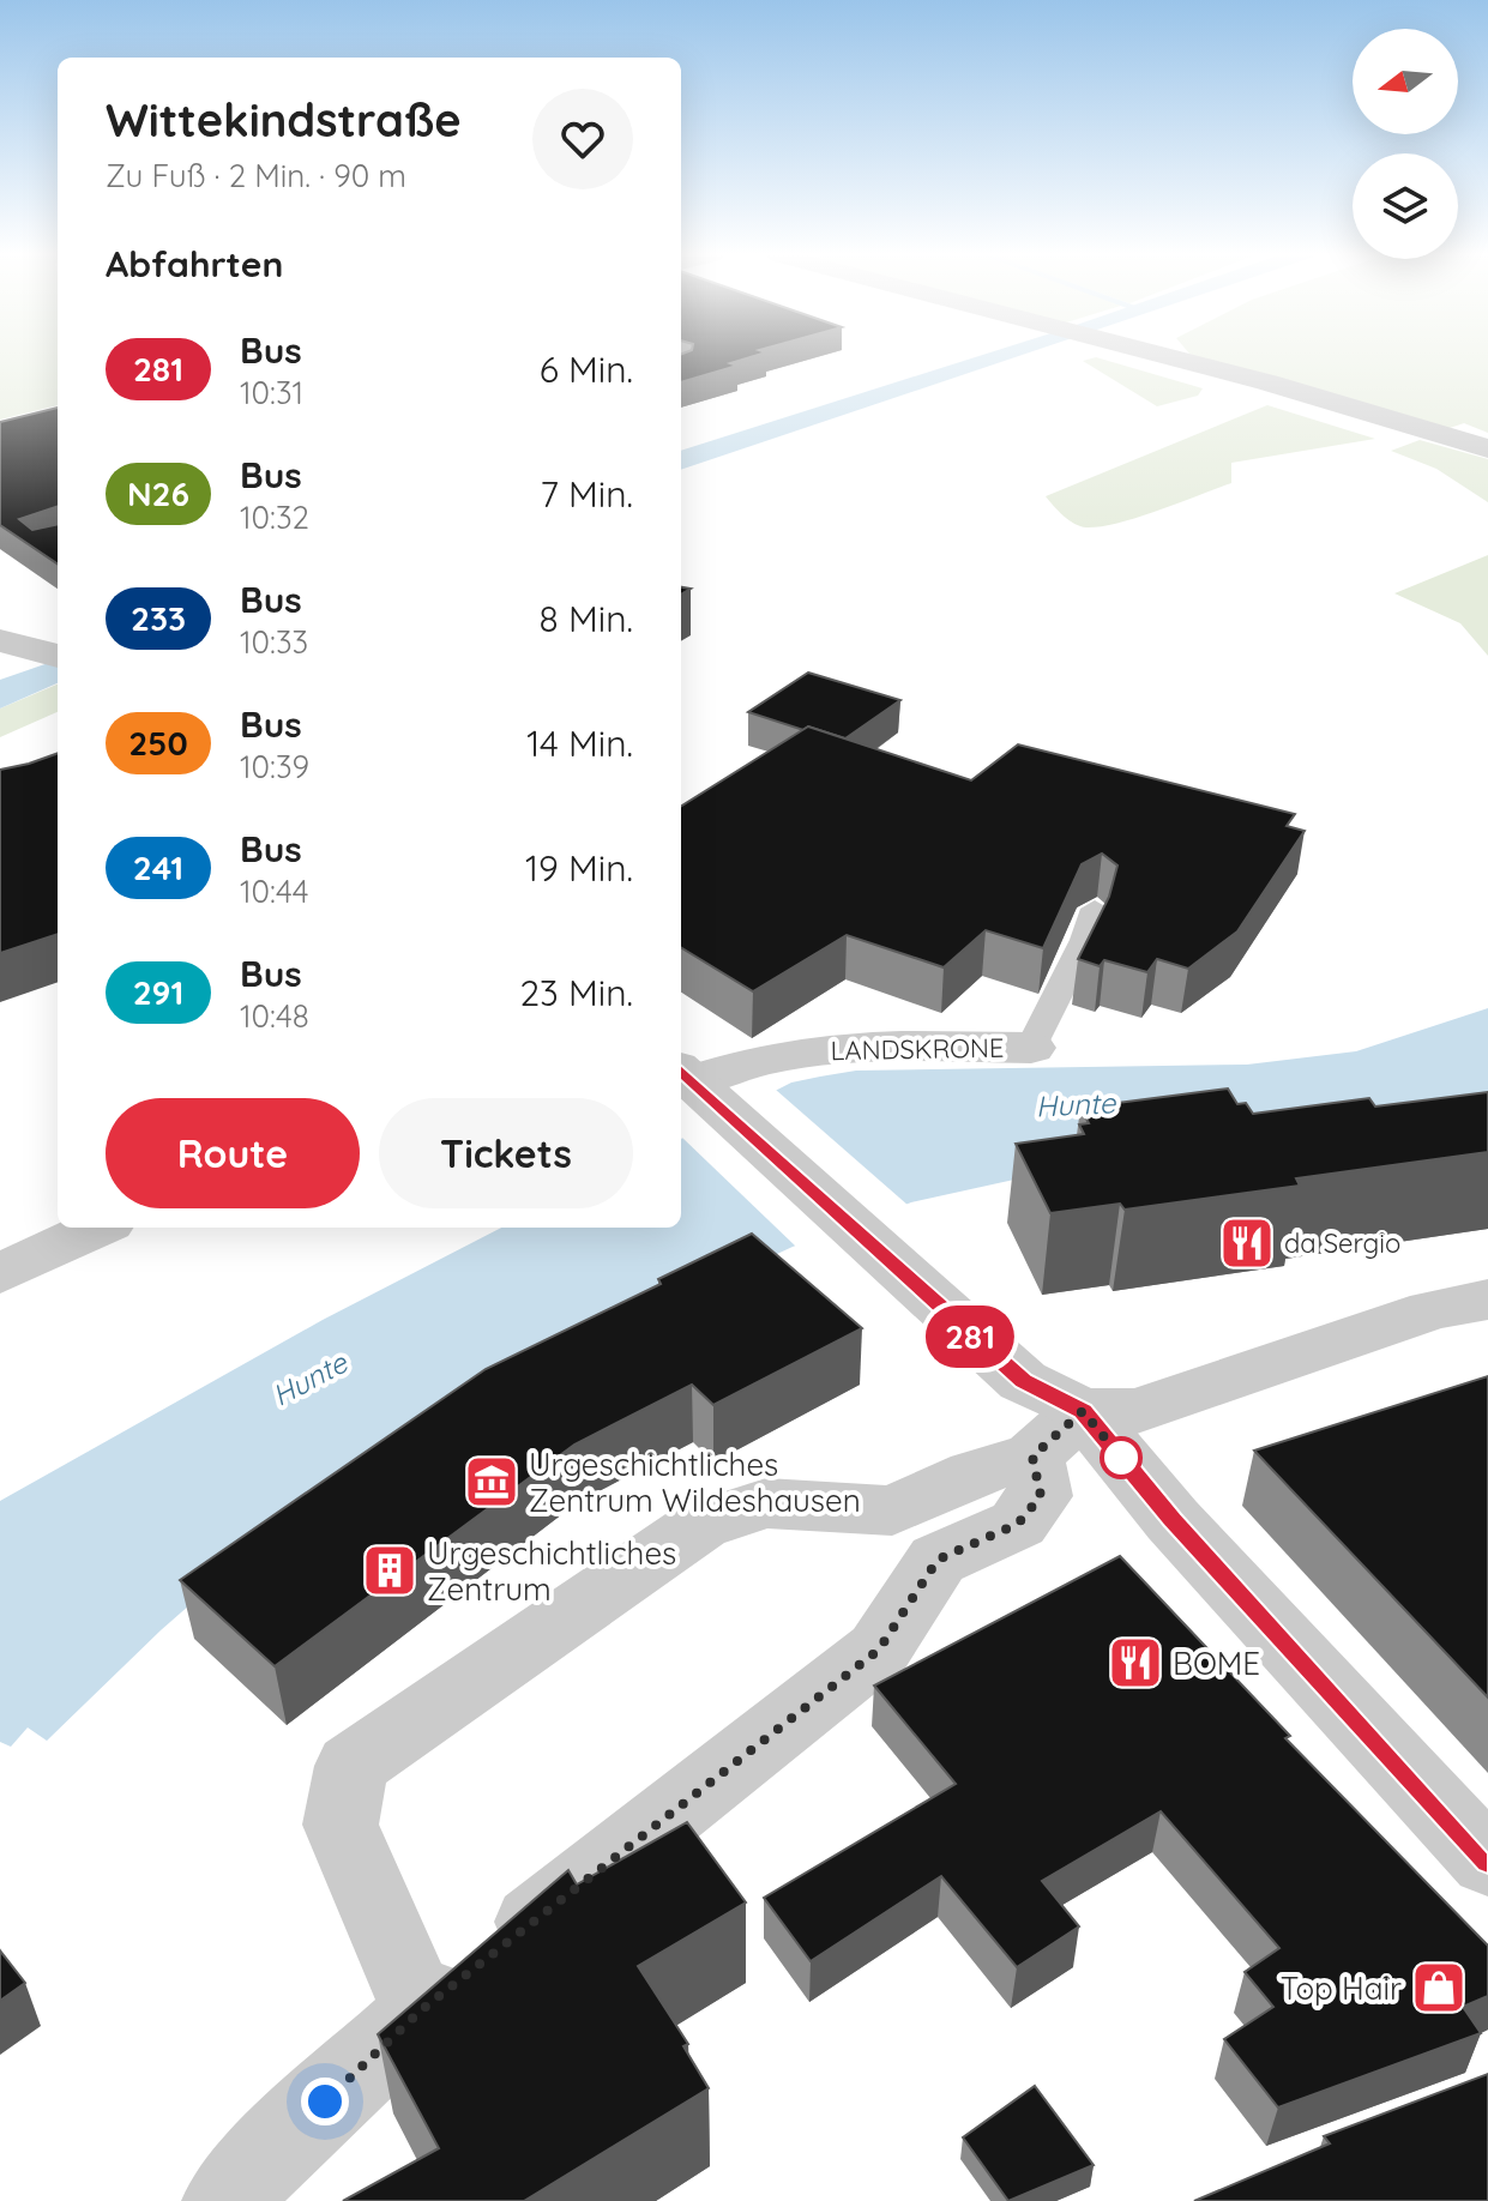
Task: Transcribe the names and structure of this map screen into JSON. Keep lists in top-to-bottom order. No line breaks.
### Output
{"streets":{"street":["LANDSKRONE"]},"water":["Hunte"],"places":{"restaurant":["da Sergio","BOME"],"museum":["Urgeschichtliches Zentrum Wildeshausen"],"building":["Urgeschichtliches Zentrum"],"shop":["Top Hair"]},"lines":["bus line 281"],"north":"left","page":{"on_map":"281","heading":[["Wittekindstraße","Zu Fuß · 2 Min. · 90 m"],"Abfahrten"],"list":[{"mark":"281","name":"Bus","note":"10:31","value":"6 Min."},{"mark":"N26","name":"Bus","note":"10:32","value":"7 Min."},{"mark":"233","name":"Bus","note":"10:33","value":"8 Min."},{"mark":"250","name":"Bus","note":"10:39","value":"14 Min."},{"mark":"241","name":"Bus","note":"10:44","value":"19 Min."},{"mark":"291","name":"Bus","note":"10:48","value":"23 Min."}],"buttons":["Route","Tickets"]}}
